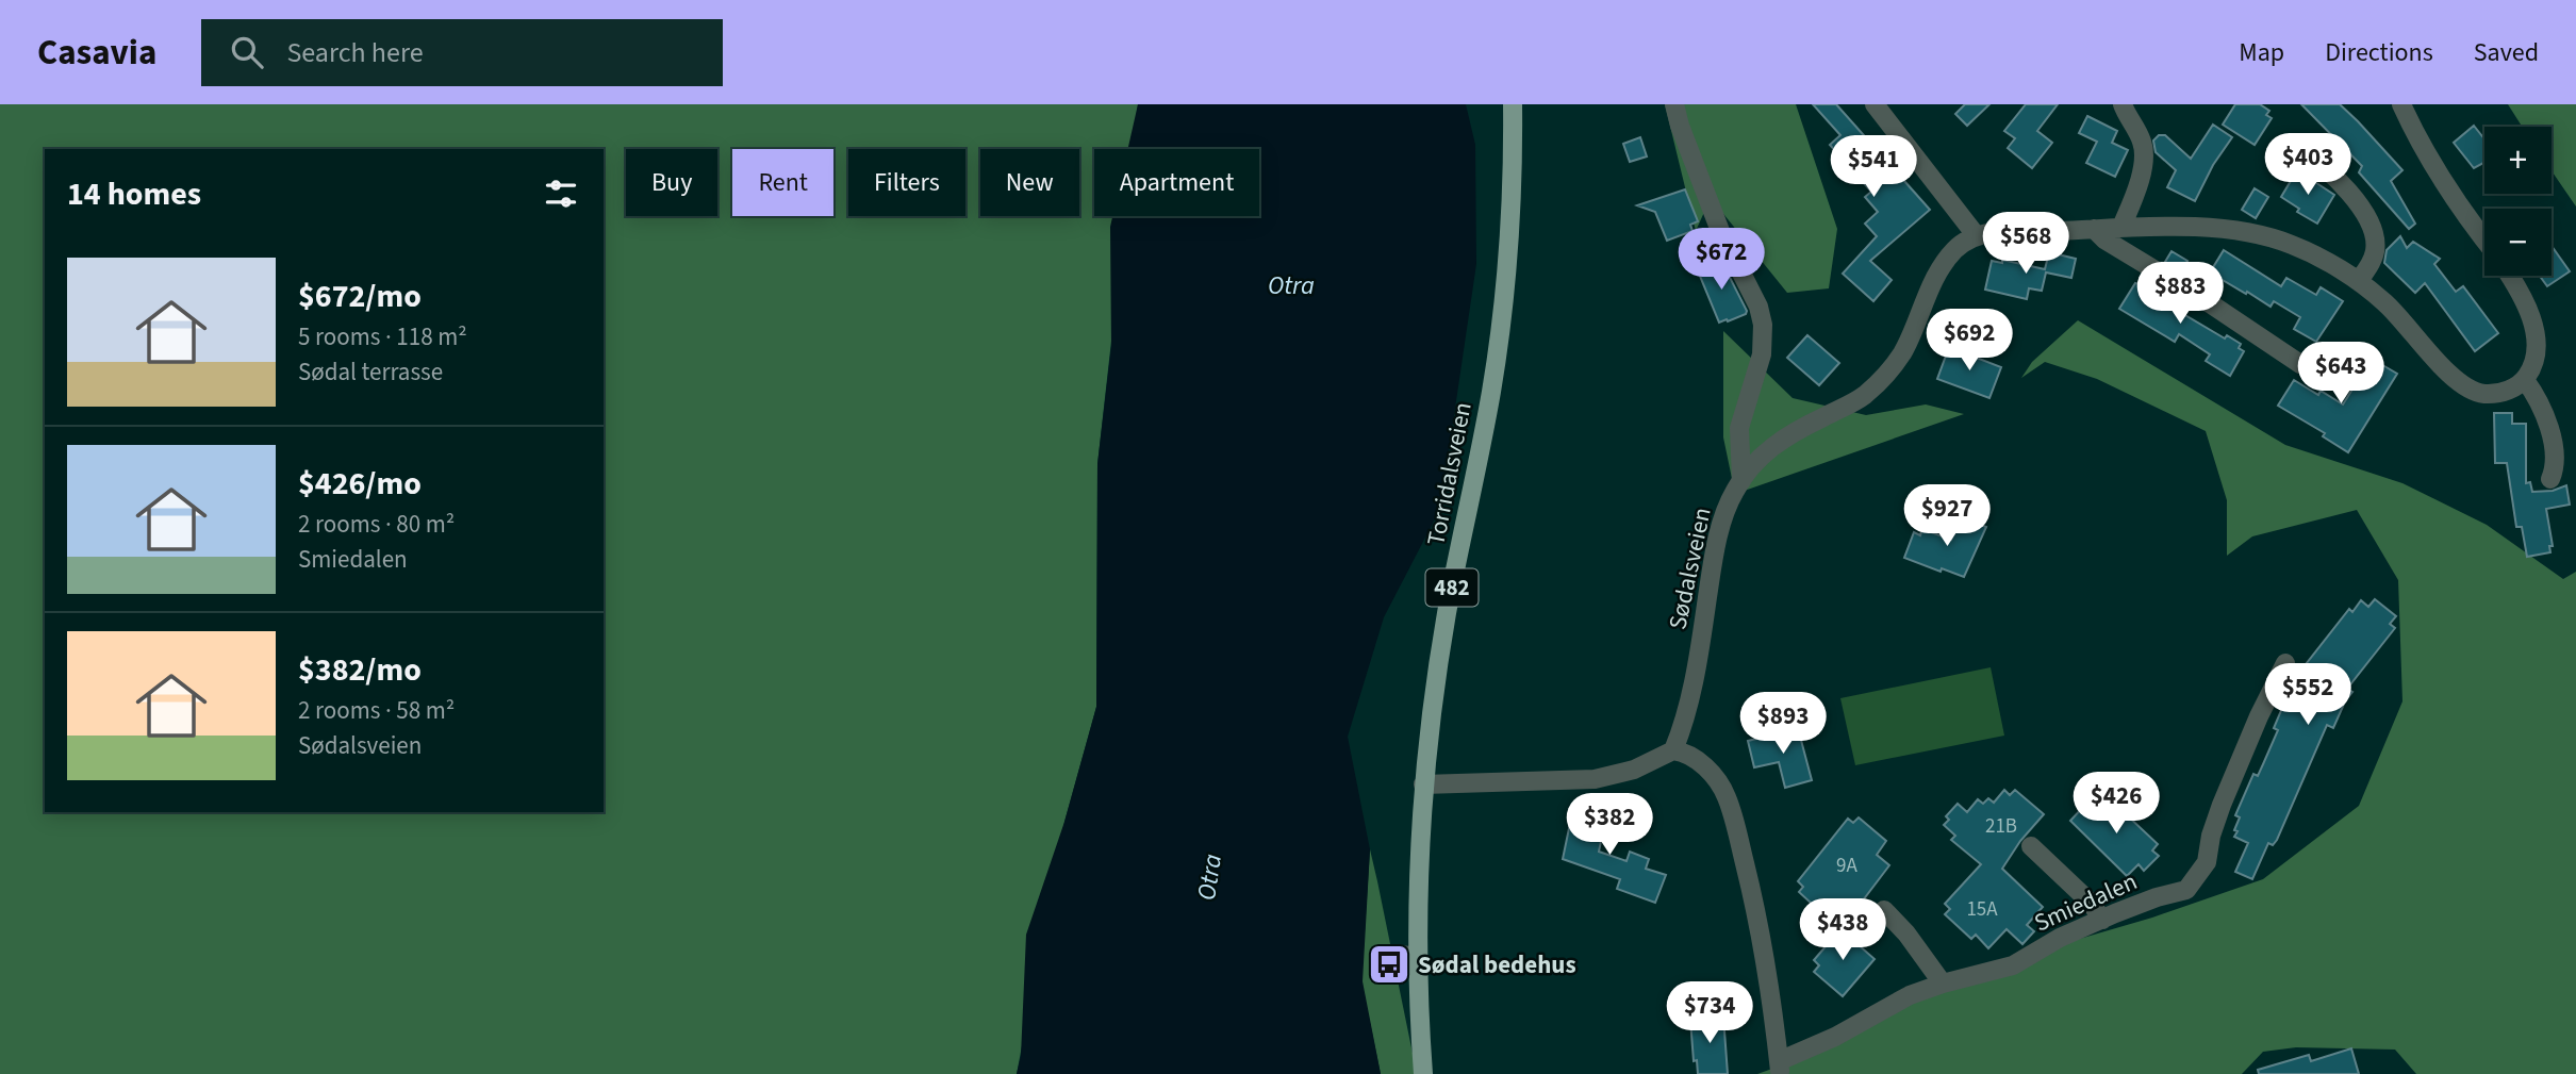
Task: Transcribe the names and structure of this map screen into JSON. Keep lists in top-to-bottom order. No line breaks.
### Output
{"streets":{"main road":["Torridalsveien","482"],"street":["Sødalsveien","Smiedalen"]},"water":["Otra"],"places":{"bus stop":["Sødal bedehus"]},"house_numbers":["21B","9A","15A"],"page":{"header":"Casavia","search":"Search here","nav":["Map","Directions","Saved"],"map_buttons":["+","−"],"price":["$403","$541","$568","$672","$883","$692","$643","$927","$552","$893","$426","$382","$438","$734"],"chip":["Buy","Rent","Filters","New","Apartment"],"heading":"14 homes","list":[{"name":"$672/mo","note":"5 rooms · 118 m² · Sødal terrasse"},{"name":"$426/mo","note":"2 rooms · 80 m² · Smiedalen"},{"name":"$382/mo","note":"2 rooms · 58 m² · Sødalsveien"}]}}
